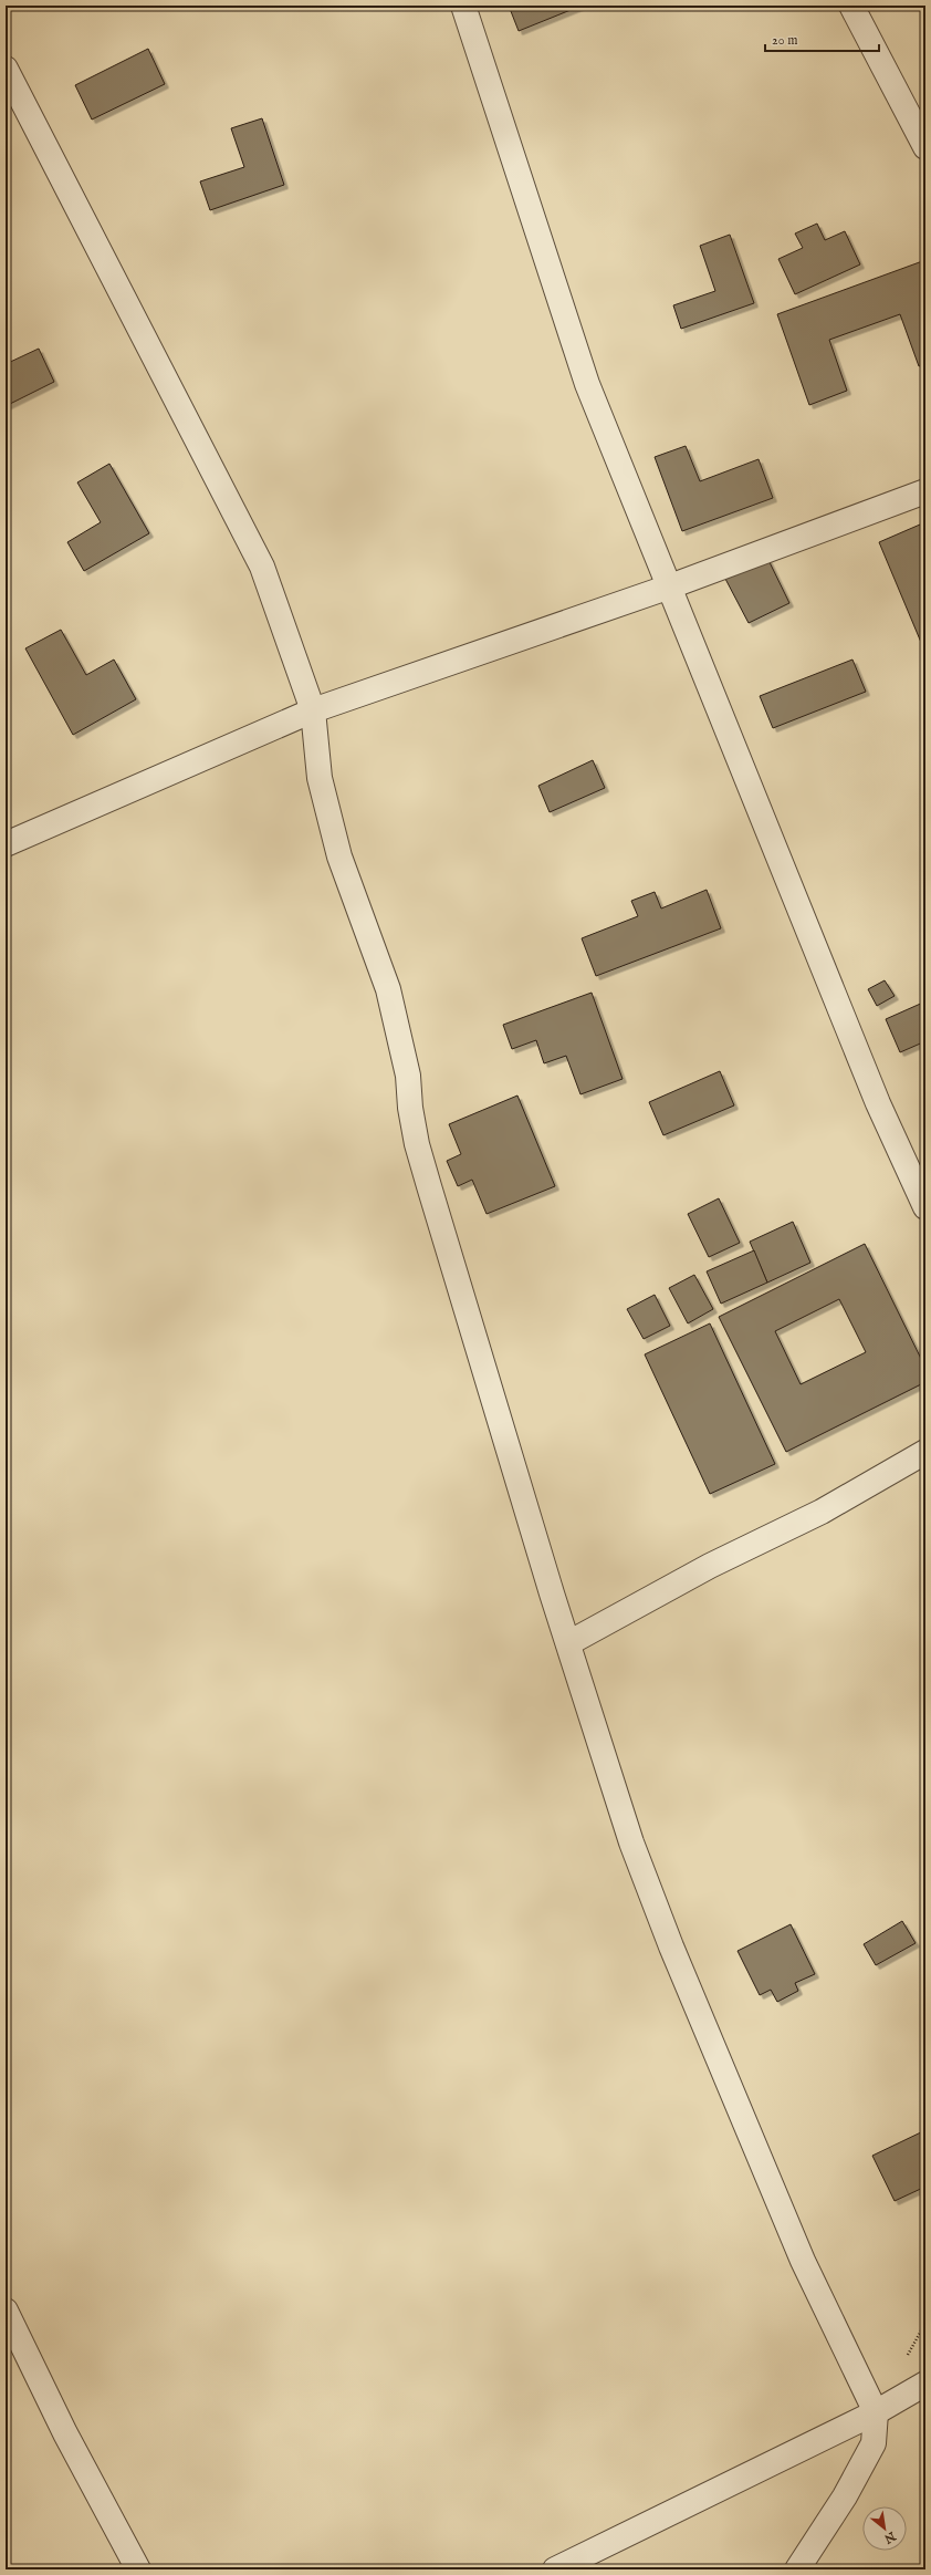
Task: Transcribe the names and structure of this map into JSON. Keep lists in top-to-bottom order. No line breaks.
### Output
{"scale_bar":"20 m","north":"bottom right"}
